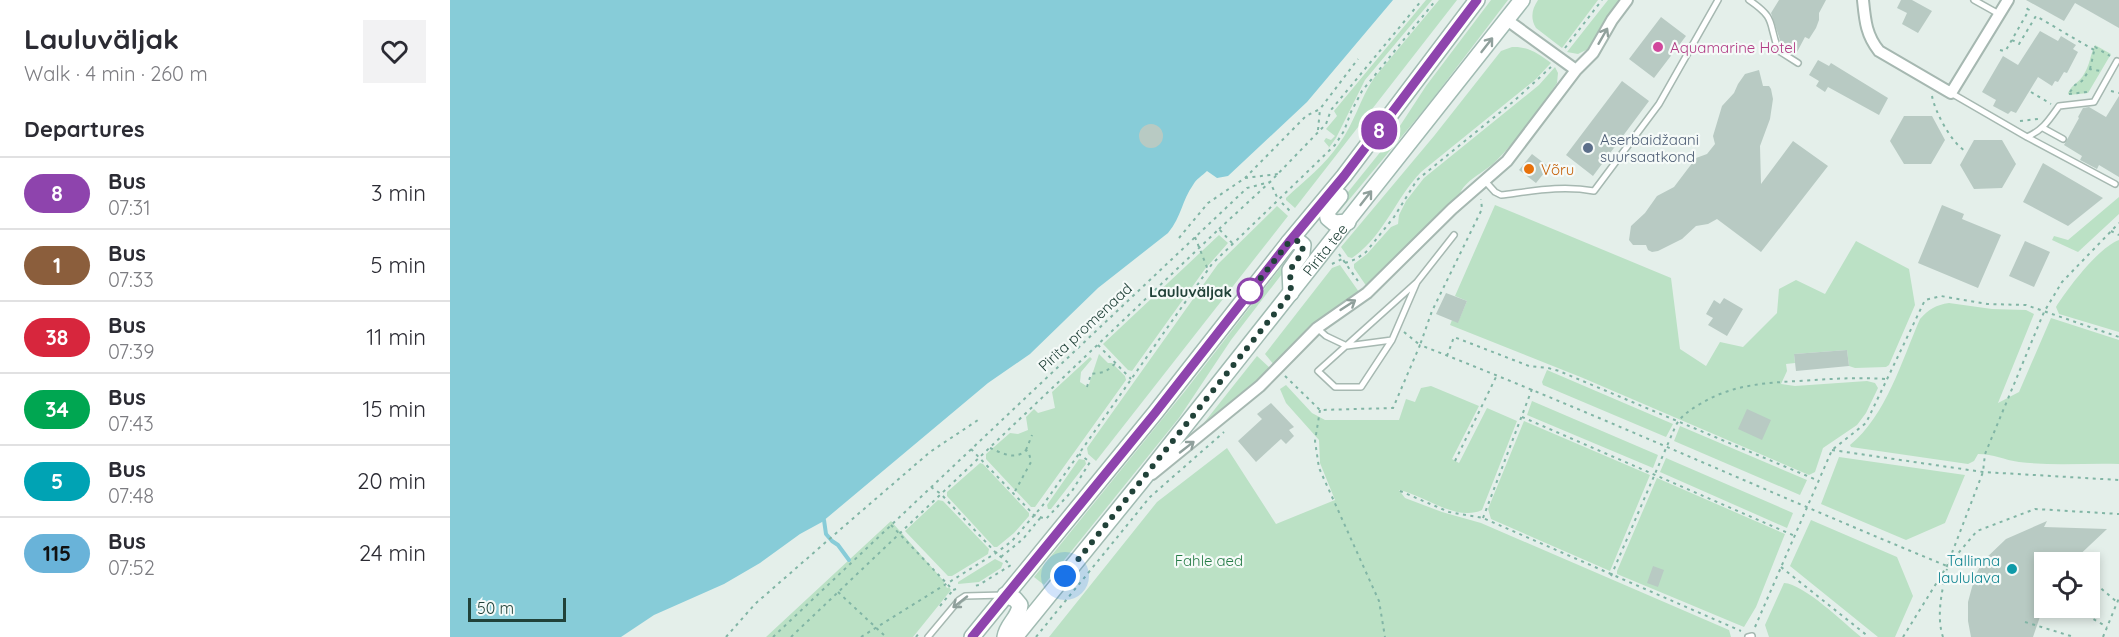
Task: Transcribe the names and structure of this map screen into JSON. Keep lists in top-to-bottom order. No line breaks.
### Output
{"streets":{"main road":["Pirita tee"],"path":["Pirita promenaad"]},"parks":["Fahle aed"],"places":["Aquamarine Hotel","Aserbaidžaani suursaatkond","Võru","Lauluväljak","Tallinna laululava"],"lines":["bus line 8"],"scale_bar":"50 m","page":{"heading":[["Lauluväljak","Walk · 4 min · 260 m"],"Departures"],"on_map":"8","list":[{"mark":"8","name":"Bus","note":"07:31","value":"3 min"},{"mark":"1","name":"Bus","note":"07:33","value":"5 min"},{"mark":"38","name":"Bus","note":"07:39","value":"11 min"},{"mark":"34","name":"Bus","note":"07:43","value":"15 min"},{"mark":"5","name":"Bus","note":"07:48","value":"20 min"},{"mark":"115","name":"Bus","note":"07:52","value":"24 min"}],"scale":"50 m"}}
